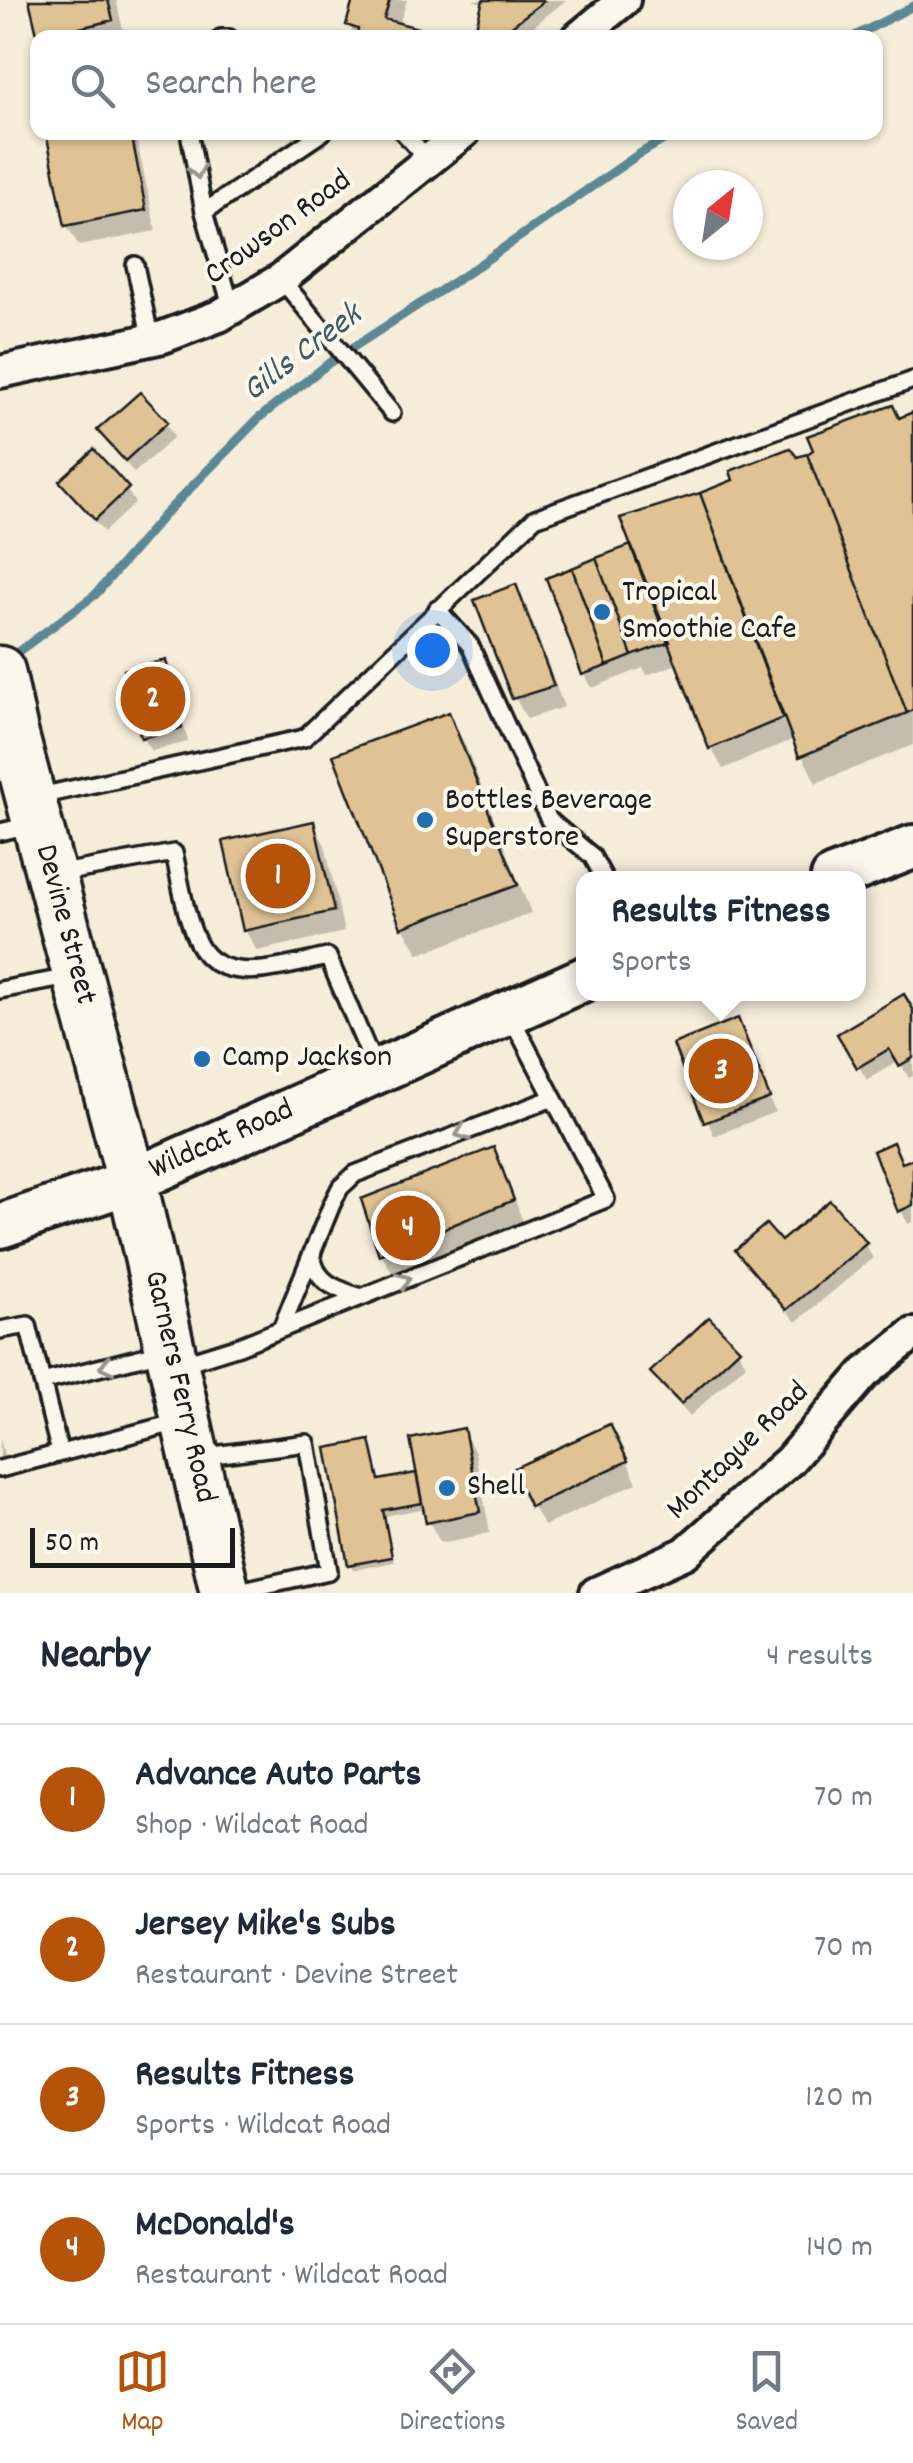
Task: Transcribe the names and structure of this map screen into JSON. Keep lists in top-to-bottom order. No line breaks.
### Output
{"streets":{"main road":["Devine Street","Wildcat Road","Garners Ferry Road"],"street":["Crowson Road","Montague Road"]},"crossings":[["Devine Street","Wildcat Road"],["Devine Street","Garners Ferry Road"],["Wildcat Road","Garners Ferry Road"]],"water":["Gills Creek"],"places":["Tropical Smoothie Cafe","Bottles Beverage Superstore","Camp Jackson","Shell"],"scale_bar":"50 m","north":"top right","page":{"search":"Search here","pins":["2","1","3","4"],"popup":["Results Fitness","Sports"],"scale":"50 m","heading":["Nearby","4 results"],"list":[{"mark":"1","name":"Advance Auto Parts","note":"Shop · Wildcat Road","value":"70 m"},{"mark":"2","name":"Jersey Mike's Subs","note":"Restaurant · Devine Street","value":"70 m"},{"mark":"3","name":"Results Fitness","note":"Sports · Wildcat Road","value":"120 m"},{"mark":"4","name":"McDonald's","note":"Restaurant · Wildcat Road","value":"140 m"}],"nav":["Map","Directions","Saved"]}}
